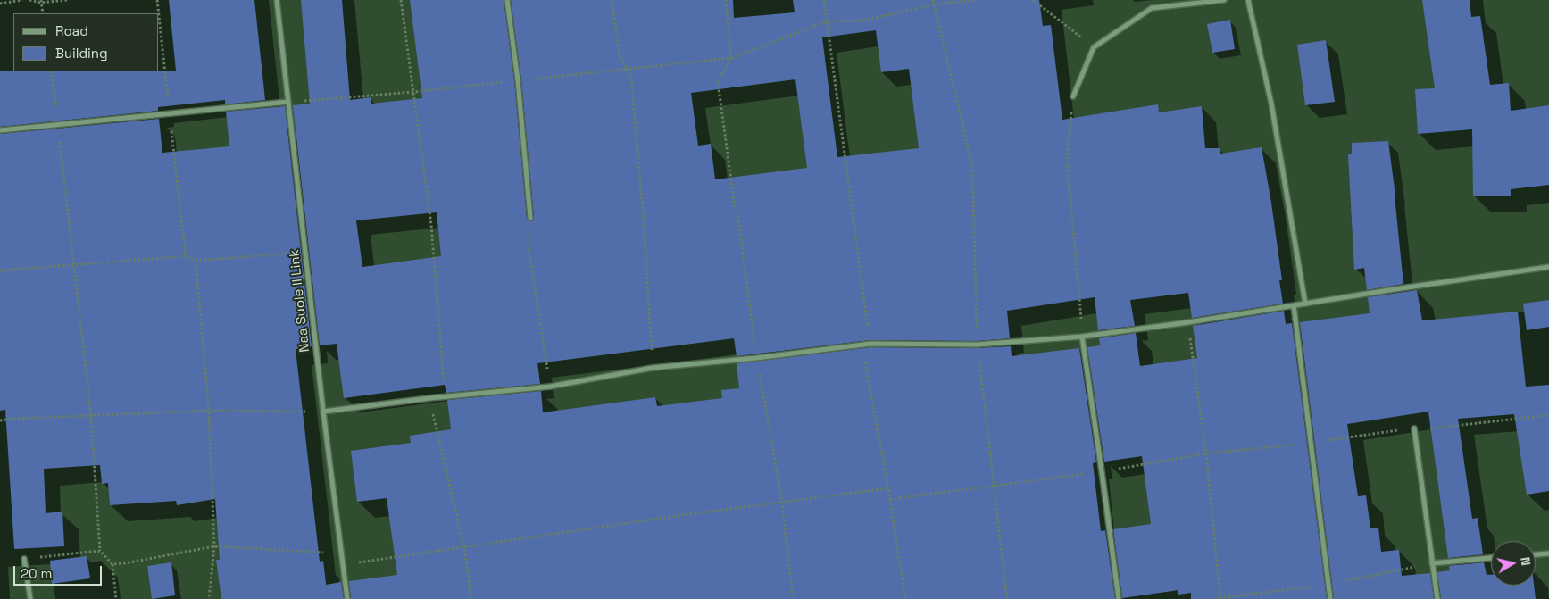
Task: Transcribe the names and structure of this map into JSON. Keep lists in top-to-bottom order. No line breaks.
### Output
{"streets":{"street":["Naa Suole II Link"]},"legend":["Road","Building"],"scale_bar":"20 m","north":"right"}
